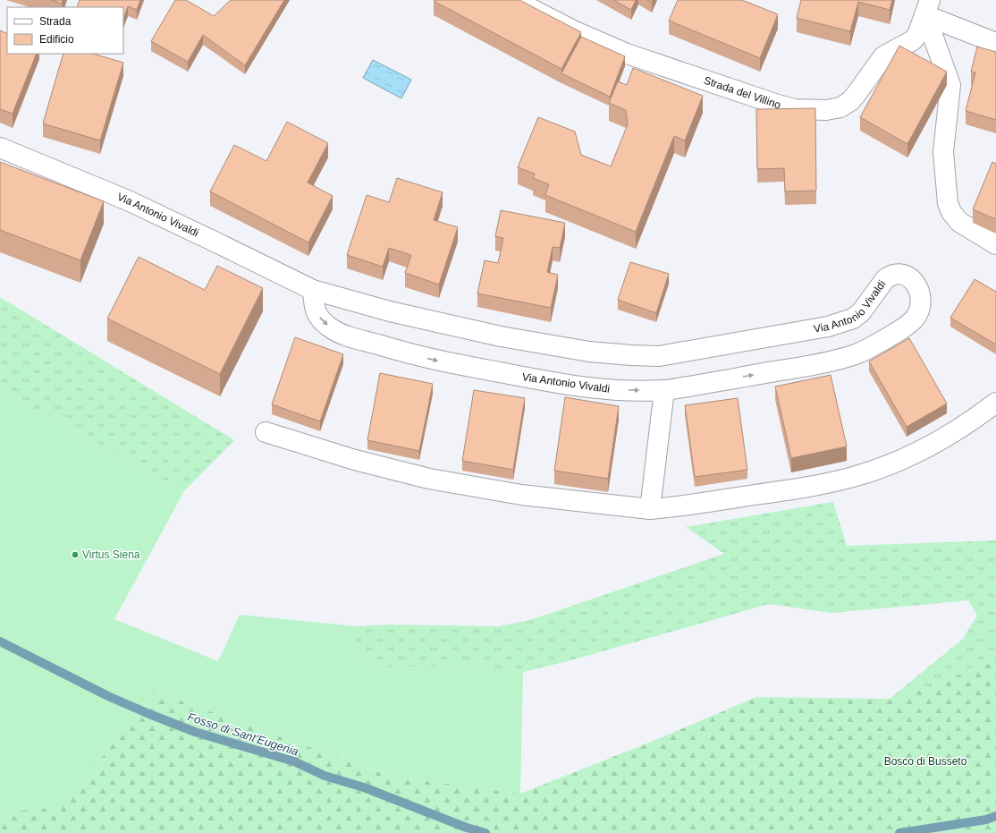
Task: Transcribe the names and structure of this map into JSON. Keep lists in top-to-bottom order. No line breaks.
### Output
{"streets":{"street":["Strada del Villino","Via Antonio Vivaldi"]},"water":["Fosso di Sant'Eugenia"],"parks":["Bosco di Busseto"],"places":["Virtus Siena"],"legend":["Strada","Edificio"]}
